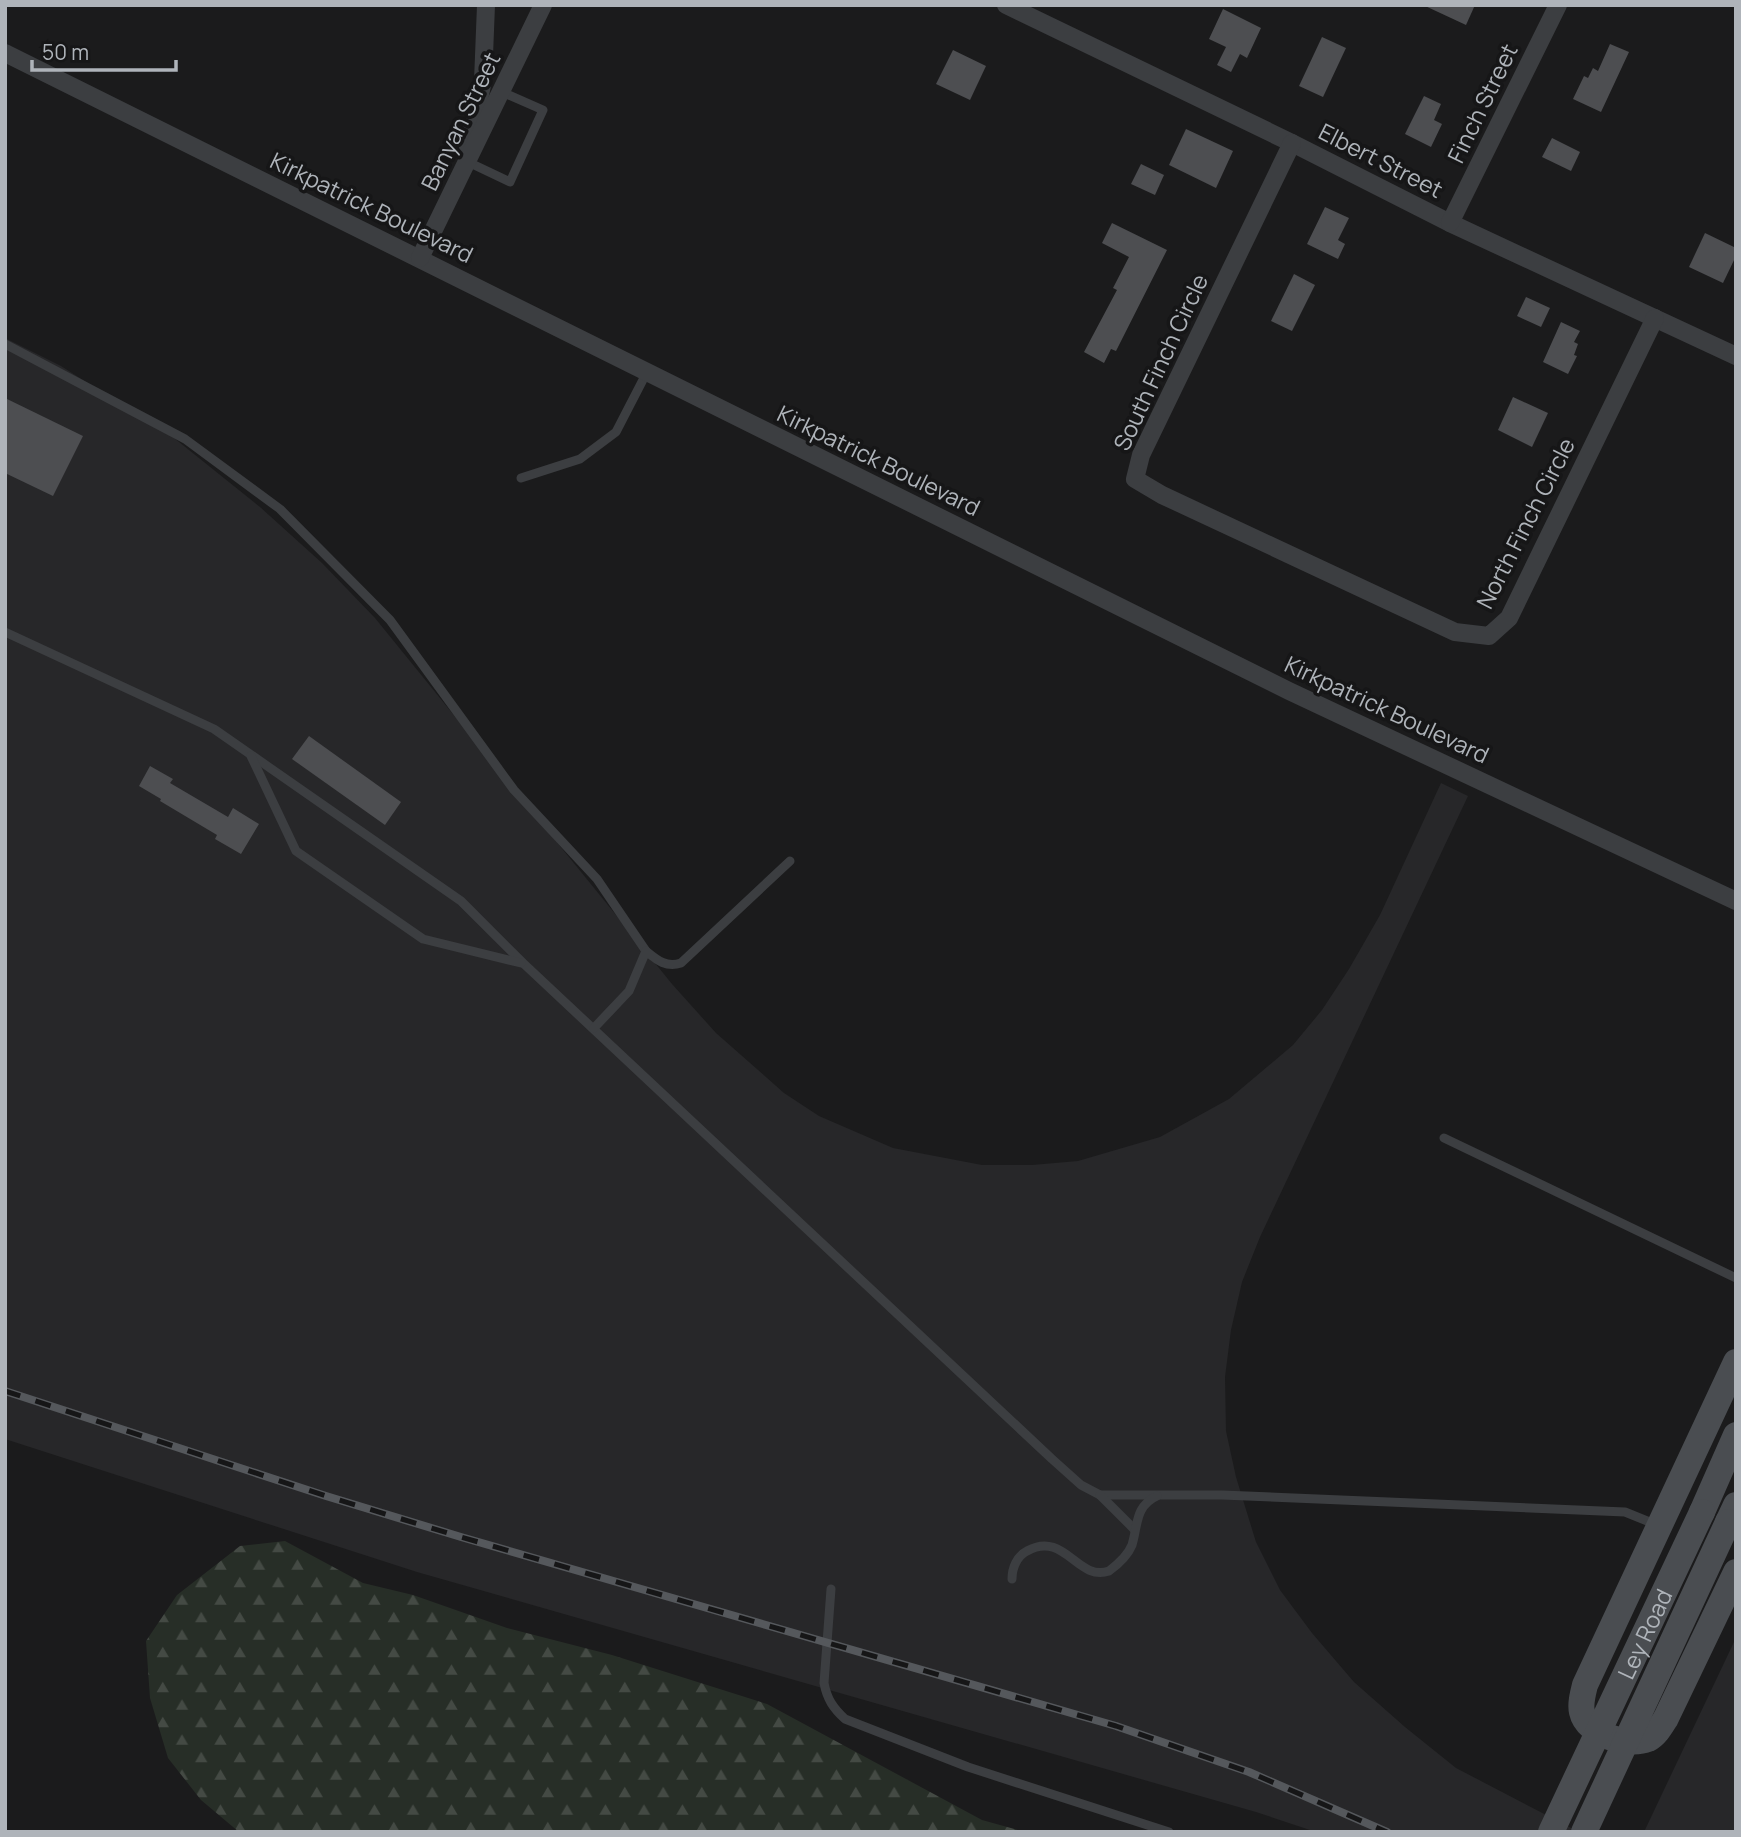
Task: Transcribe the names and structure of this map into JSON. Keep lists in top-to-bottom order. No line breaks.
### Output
{"streets":{"main road":["Ley Road"],"street":["Finch Street","Banyan Street","Elbert Street","Kirkpatrick Boulevard","South Finch Circle","North Finch Circle"]},"crossings":[["Finch Street","Elbert Street"],["Banyan Street","Kirkpatrick Boulevard"],["Elbert Street","South Finch Circle"],["Elbert Street","North Finch Circle"],["South Finch Circle","North Finch Circle"]],"scale_bar":"50 m"}
